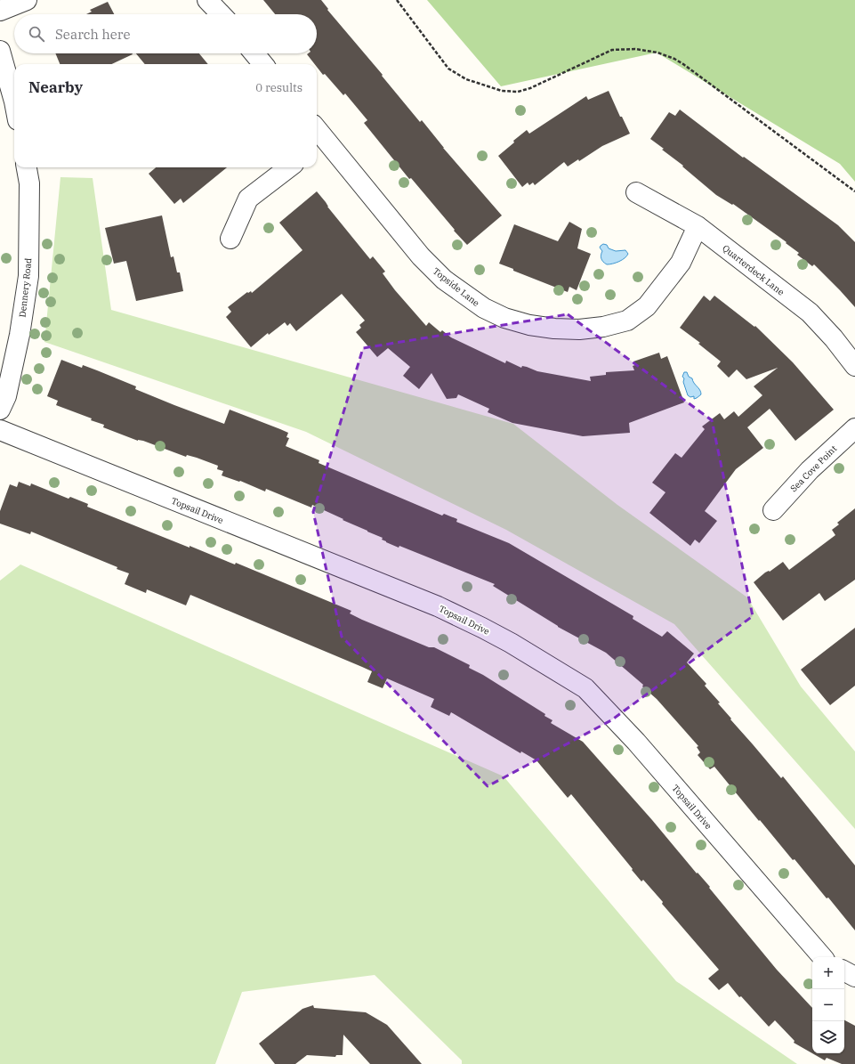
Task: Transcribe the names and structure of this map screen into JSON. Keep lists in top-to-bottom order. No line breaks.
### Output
{"streets":{"street":["Quarterdeck Lane","Topside Lane","Dennery Road","Sea Cove Point","Topsail Drive"]},"crossings":[["Quarterdeck Lane","Topside Lane"]],"page":{"search":"Search here","heading":["Nearby","0 results"],"map_buttons":["+","−"]}}
